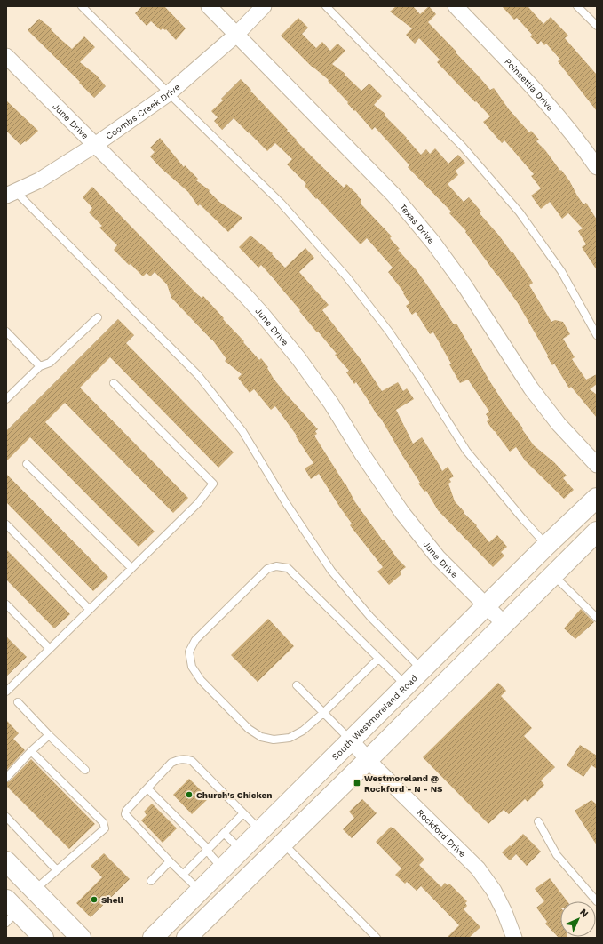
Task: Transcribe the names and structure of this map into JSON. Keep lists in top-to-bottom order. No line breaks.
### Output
{"streets":{"main road":["South Westmoreland Road"],"street":["Poinsettia Drive","Coombs Creek Drive","June Drive","Texas Drive","Rockford Drive"]},"crossings":[["Coombs Creek Drive","June Drive"],["Coombs Creek Drive","Texas Drive"],["June Drive","South Westmoreland Road"],["South Westmoreland Road","Rockford Drive"]],"places":{"transit":["Westmoreland @ Rockford - N - NS"],"other":["Church's Chicken","Shell"]},"north":"top right"}
